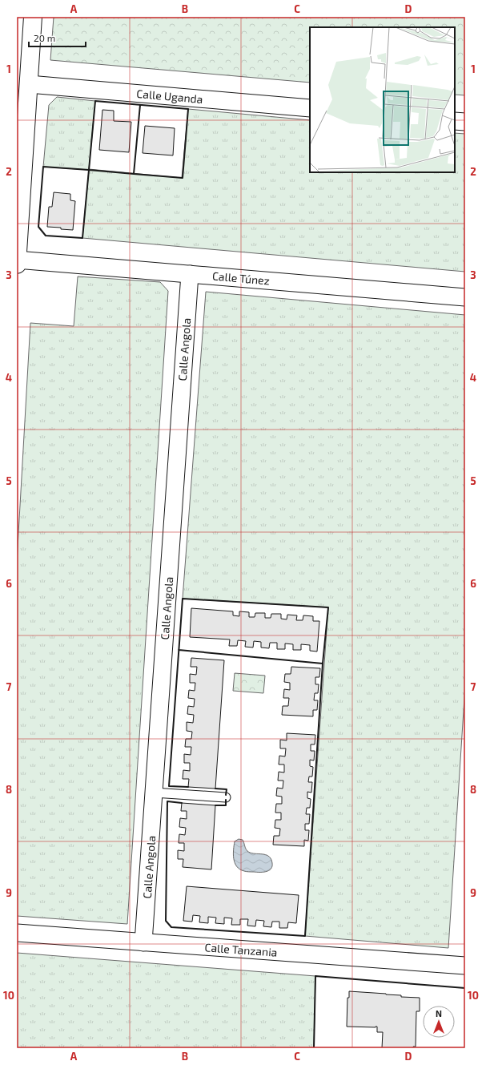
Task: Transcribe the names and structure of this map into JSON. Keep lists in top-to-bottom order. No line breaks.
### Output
{"streets":{"street":["Calle Uganda","Calle Túnez","Calle Angola","Calle Tanzania"]},"crossings":[["Calle Túnez","Calle Angola"],["Calle Angola","Calle Tanzania"]],"scale_bar":"20 m","north":"top","grid":{"columns":["A","B","C","D"],"rows":["1","2","3","4","5","6","7","8","9","10"]}}
